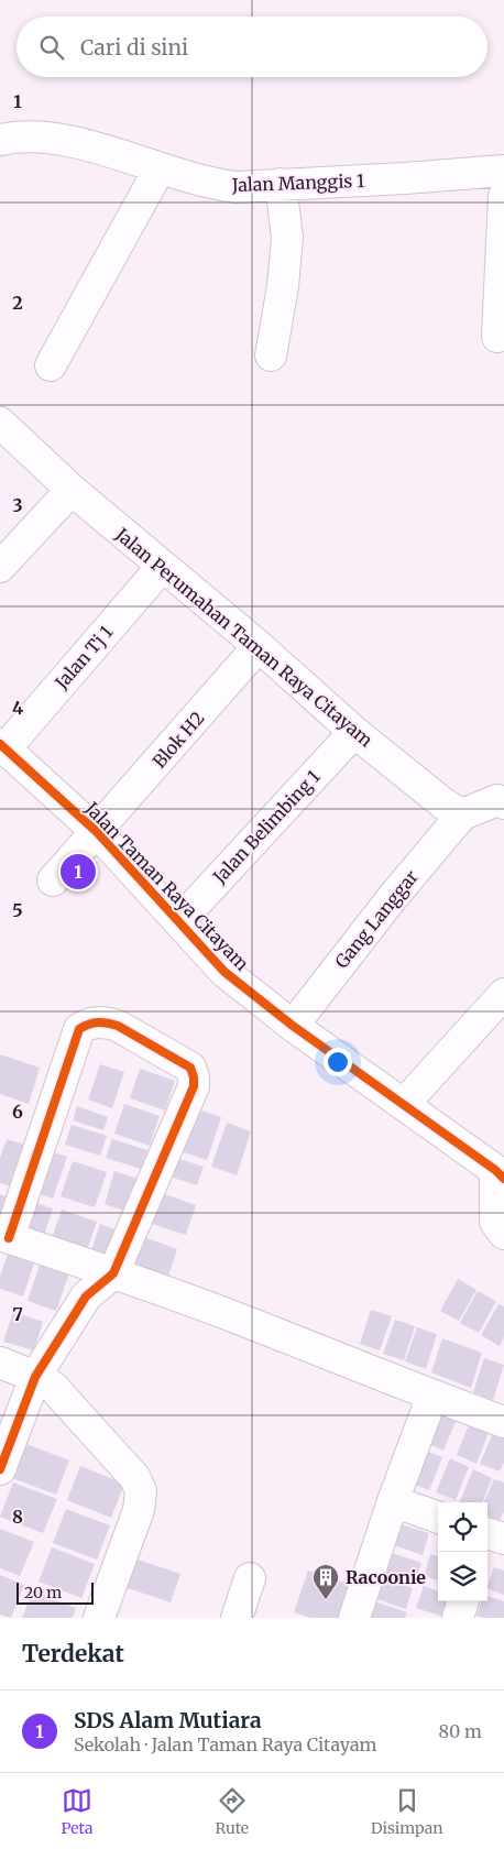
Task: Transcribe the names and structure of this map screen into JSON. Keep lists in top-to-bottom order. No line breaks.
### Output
{"streets":{"street":["Jalan Manggis 1","Jalan Perumahan Taman Raya Citayam","Jalan Tj 1","Blok H2","Jalan Belimbing 1","Jalan Taman Raya Citayam","Gang Langgar"]},"crossings":[["Jalan Perumahan Taman Raya Citayam","Jalan Tj 1"],["Jalan Perumahan Taman Raya Citayam","Blok H2"],["Jalan Perumahan Taman Raya Citayam","Jalan Belimbing 1"],["Jalan Perumahan Taman Raya Citayam","Gang Langgar"],["Jalan Tj 1","Jalan Taman Raya Citayam"],["Blok H2","Jalan Taman Raya Citayam"],["Jalan Belimbing 1","Jalan Taman Raya Citayam"],["Jalan Taman Raya Citayam","Gang Langgar"]],"places":{"building":["Racoonie"]},"scale_bar":"20 m","page":{"search":"Cari di sini","pins":"1","scale":"20 m","heading":"Terdekat","list":[{"mark":"1","name":"SDS Alam Mutiara","note":"Sekolah · Jalan Taman Raya Citayam","value":"80 m"}],"nav":["Peta","Rute","Disimpan"]},"grid":{"rows":["1","2","3","4","5","6","7","8"]}}
